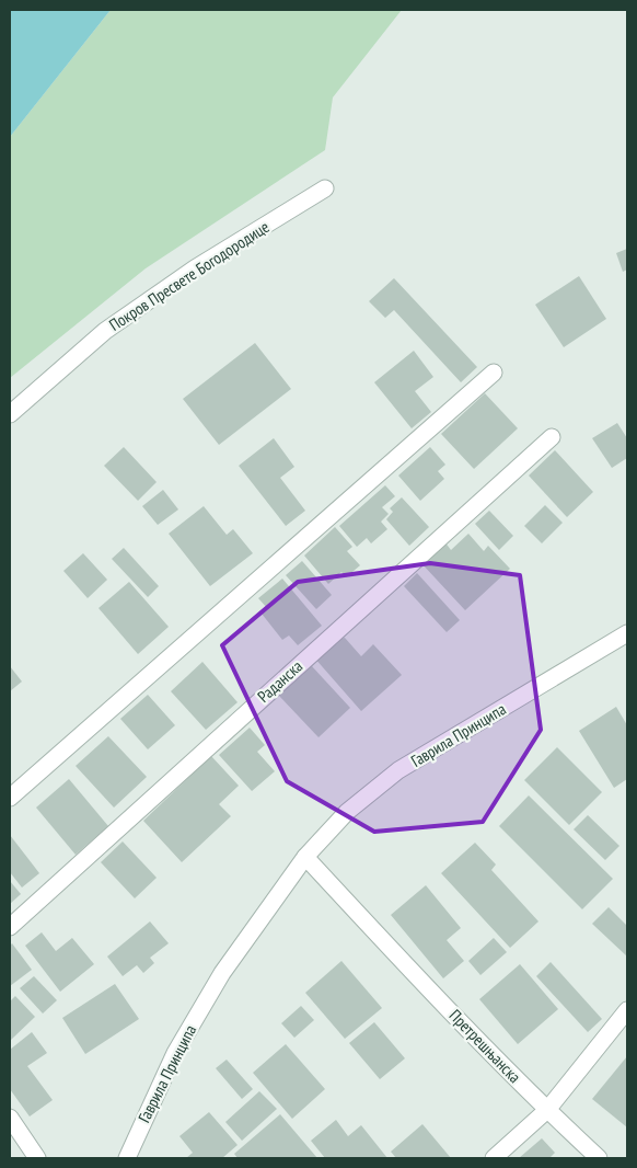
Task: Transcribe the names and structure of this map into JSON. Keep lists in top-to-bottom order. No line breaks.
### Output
{"streets":{"street":["Покров Пресвете Богодородице","Раданска","Гаврила Принципа","Претрешњанска"]},"crossings":[["Гаврила Принципа","Претрешњанска"]]}
